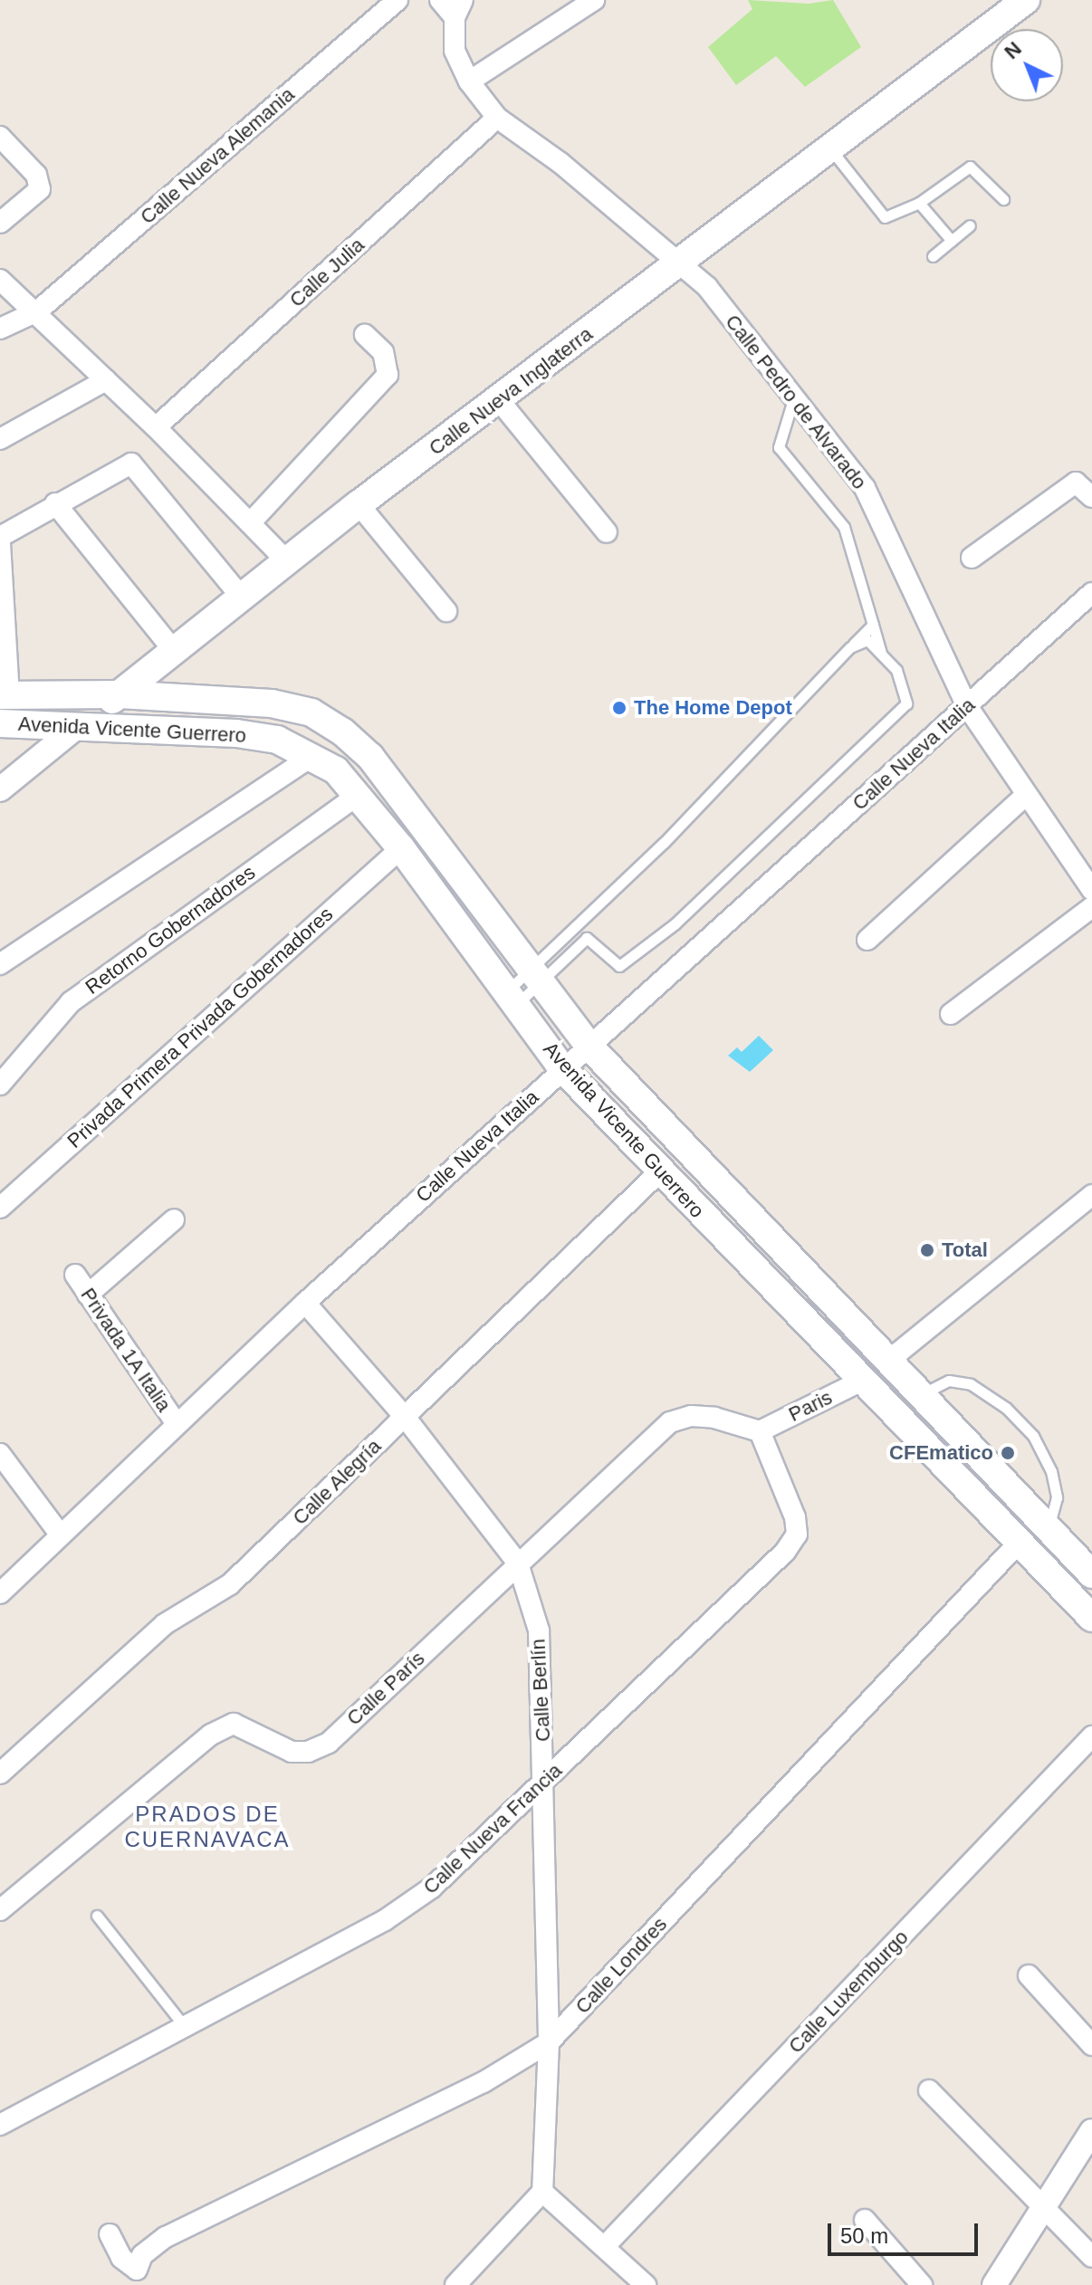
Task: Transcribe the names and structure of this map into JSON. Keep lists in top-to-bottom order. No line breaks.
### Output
{"streets":{"main road":["Calle Nueva Inglaterra","Avenida Vicente Guerrero"],"street":["Calle Nueva Alemania","Calle Julia","Calle Pedro de Alvarado","Calle Nueva Italia","Retorno Gobernadores","Privada Primera Privada Gobernadores","Privada 1A Italia","Paris","Calle Alegría","Calle París","Calle Berlín","Calle Nueva Francia","Calle Londres","Calle Luxemburgo"]},"crossings":[["Calle Julia","Calle Pedro de Alvarado"],["Calle Nueva Inglaterra","Calle Pedro de Alvarado"],["Calle Nueva Inglaterra","Avenida Vicente Guerrero"],["Calle Pedro de Alvarado","Calle Nueva Italia"],["Avenida Vicente Guerrero","Calle Nueva Italia"],["Avenida Vicente Guerrero","Retorno Gobernadores"],["Avenida Vicente Guerrero","Privada Primera Privada Gobernadores"],["Avenida Vicente Guerrero","Paris"],["Avenida Vicente Guerrero","Calle Alegría"],["Avenida Vicente Guerrero","Calle Londres"],["Calle Nueva Italia","Privada 1A Italia"],["Calle Nueva Italia","Calle Berlín"],["Paris","Calle París"],["Paris","Calle Nueva Francia"],["Calle Alegría","Calle Berlín"],["Calle París","Calle Berlín"],["Calle París","Calle Nueva Francia"],["Calle Berlín","Calle Nueva Francia"],["Calle Berlín","Calle Londres"]],"districts":["PRADOS DE CUERNAVACA"],"places":["The Home Depot","Total","CFEmatico"],"scale_bar":"50 m","north":"top left"}
